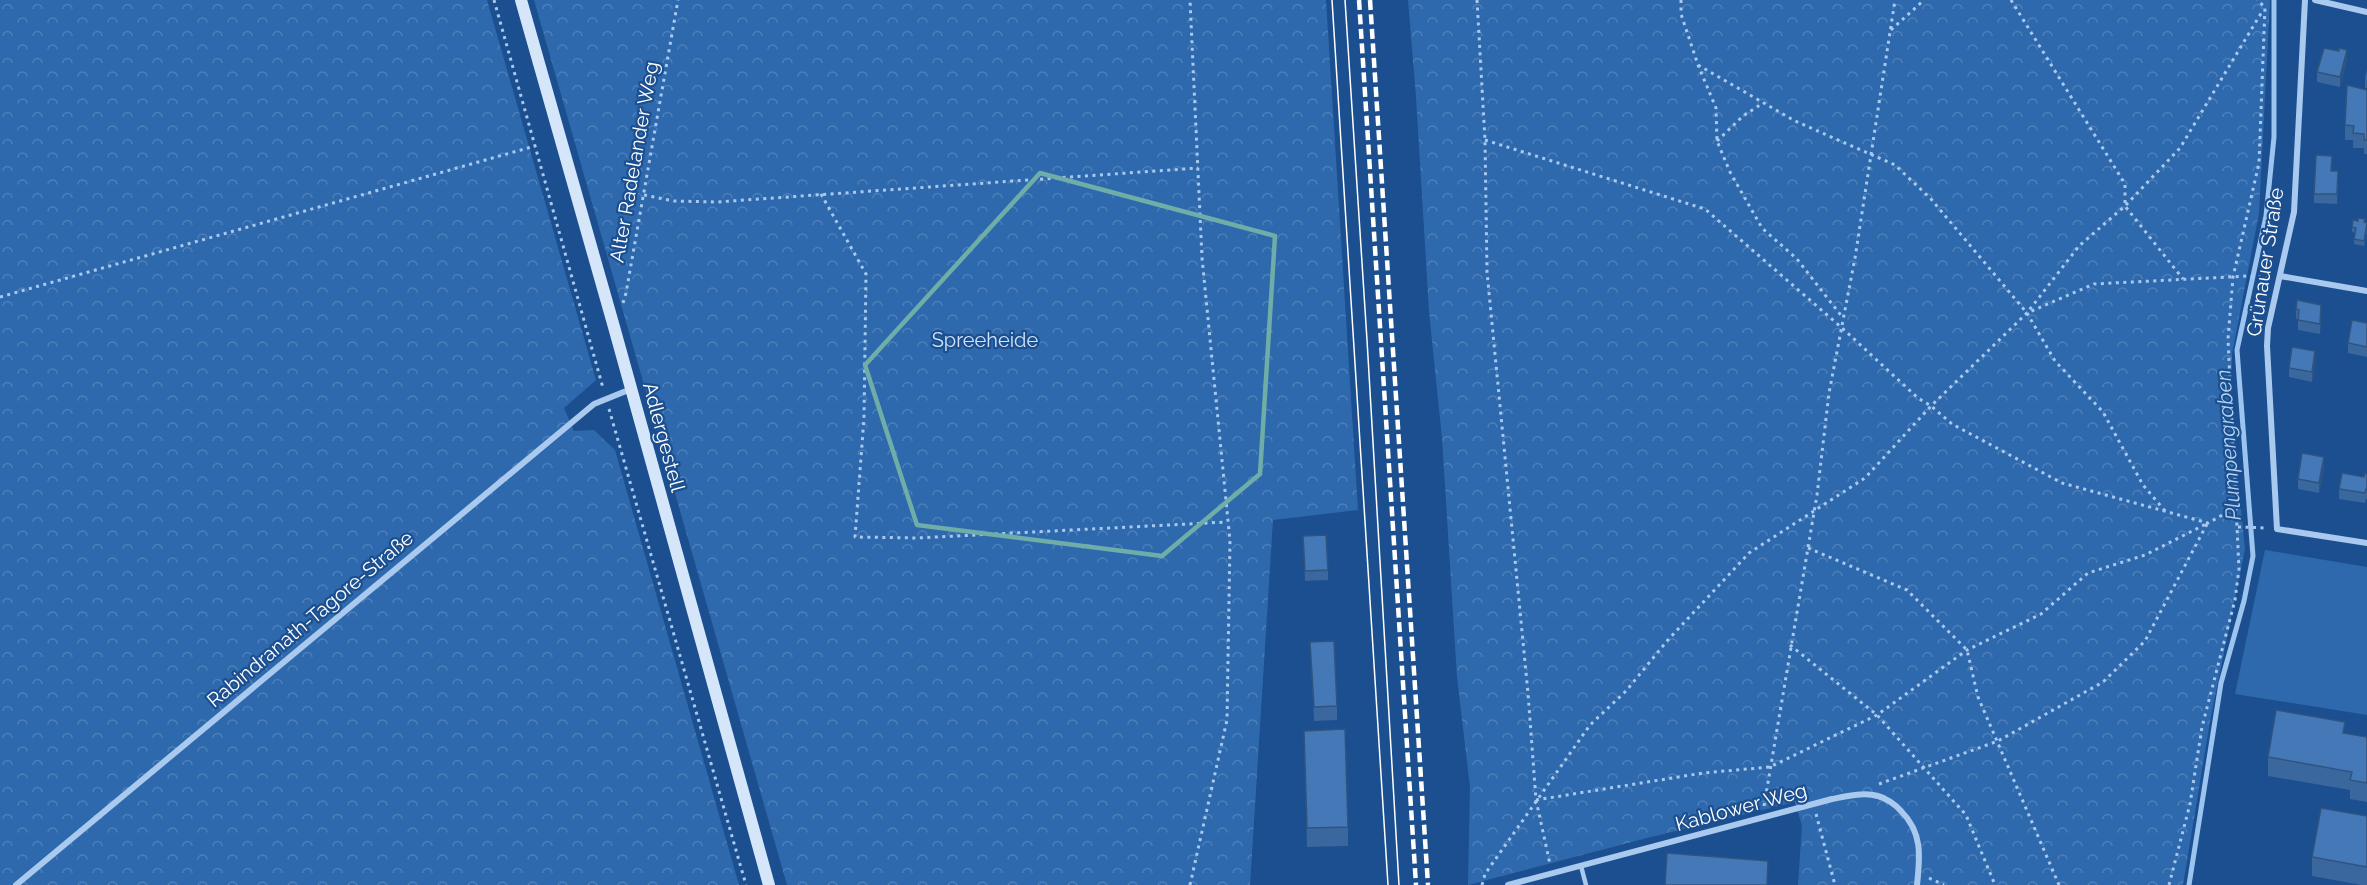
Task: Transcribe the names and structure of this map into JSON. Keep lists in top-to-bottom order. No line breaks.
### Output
{"streets":{"main road":["Adlergestell"],"street":["Grünauer Straße","Rabindranath-Tagore-Straße","Kablower Weg"],"path":["Alter Radelander Weg"]},"crossings":[["Alter Radelander Weg","Adlergestell"],["Adlergestell","Rabindranath-Tagore-Straße"]],"water":["Plumpengraben"],"parks":["Spreeheide"]}
